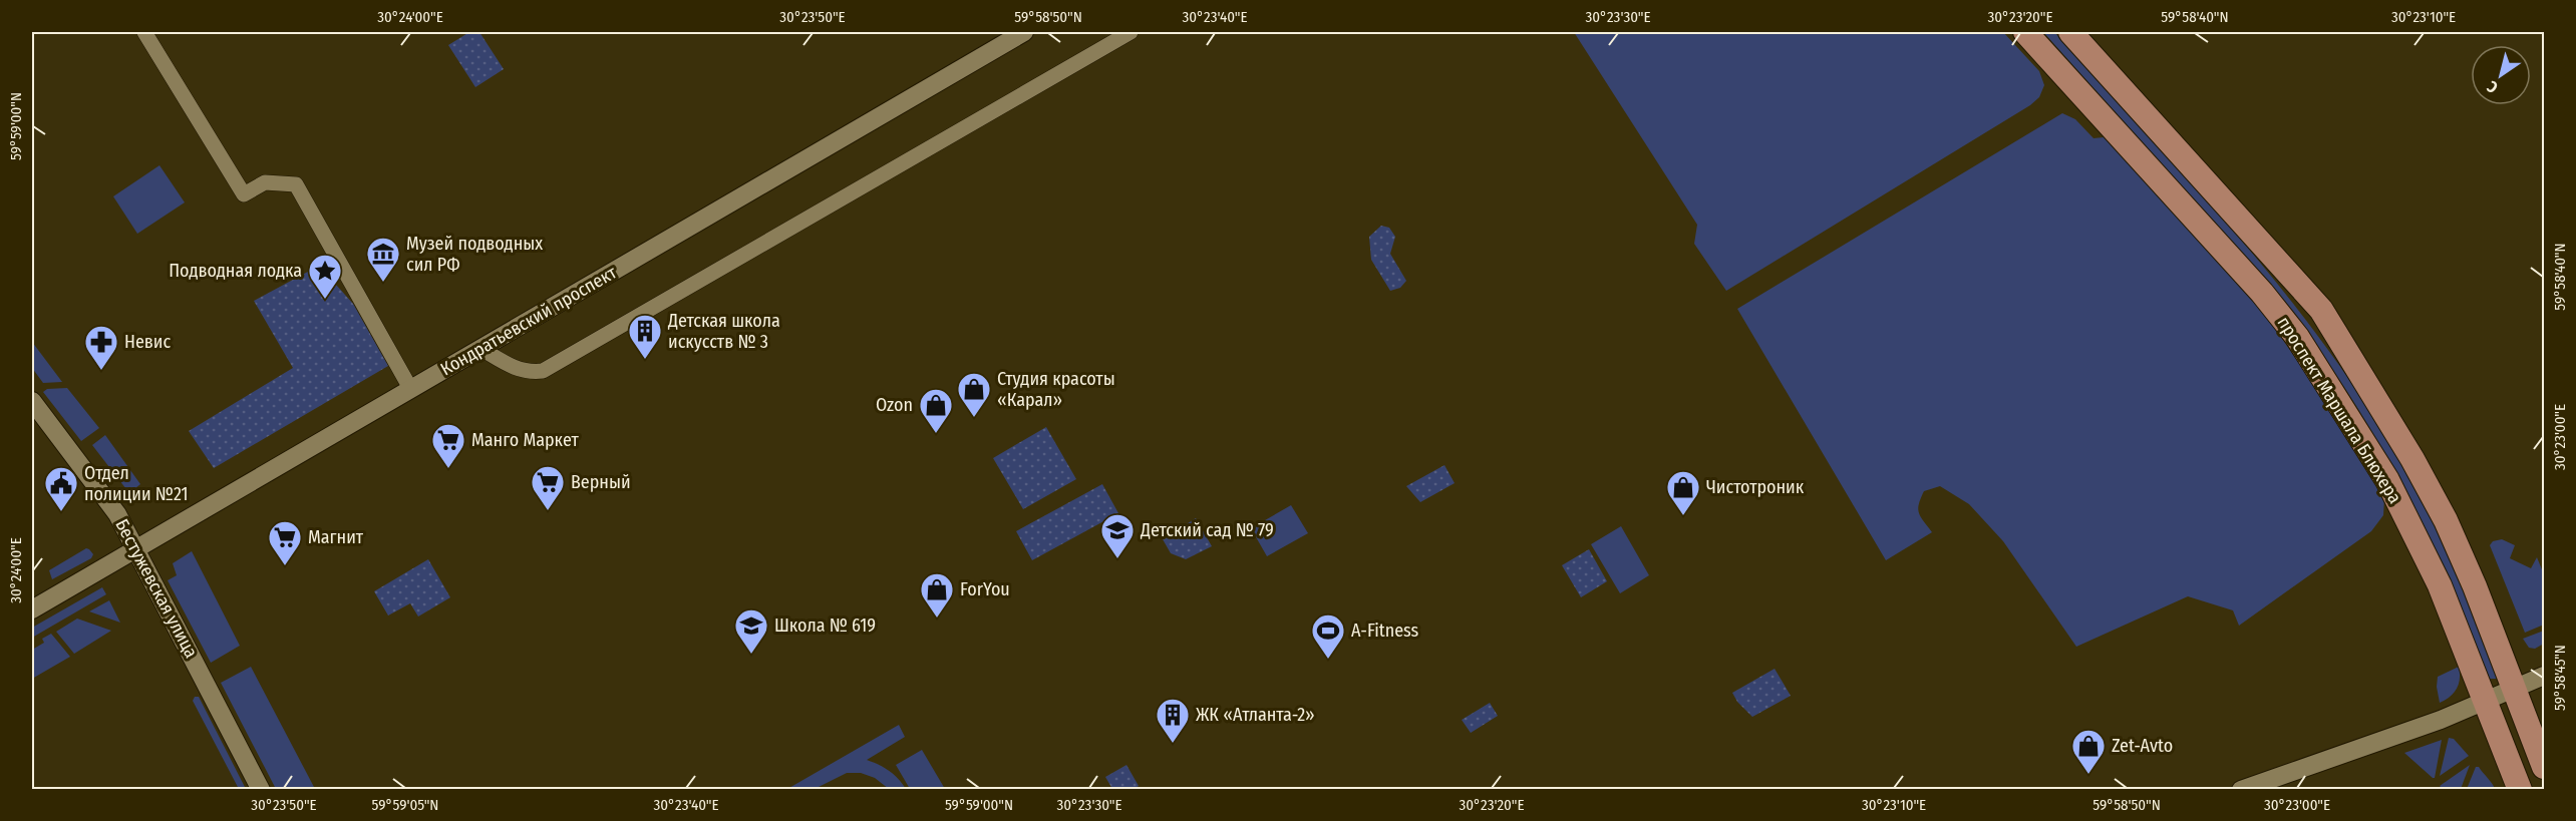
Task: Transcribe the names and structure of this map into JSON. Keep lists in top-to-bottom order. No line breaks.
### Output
{"streets":{"main road":["проспект Маршала Блюхера"],"street":["Кондратьевский проспект","Бестужевская улица"]},"crossings":[["Кондратьевский проспект","Бестужевская улица"]],"places":{"museum":["Музей подводных сил РФ"],"place":["Подводная лодка"],"building":["Детская школа искусств № 3","ЖК «Атланта-2»"],"pharmacy":["Невис"],"shop":["Студия красоты «Карал»","Ozon","Чистотроник","ForYou","Zet-Avto"],"supermarket":["Манго Маркет","Верный","Магнит"],"public building":["Отдел полиции №21"],"school or university":["Детский сад № 79","Школа № 619"],"sports":["A-Fitness"]},"north":"bottom left","coordinates":["30°24'00\"E","30°23'50\"E","59°58'50\"N","30°23'40\"E","30°23'30\"E","30°23'20\"E","59°58'40\"N","30°23'10\"E","59°59'00\"N","30°23'00\"E","59°58'45\"N","59°59'05\"N"]}
